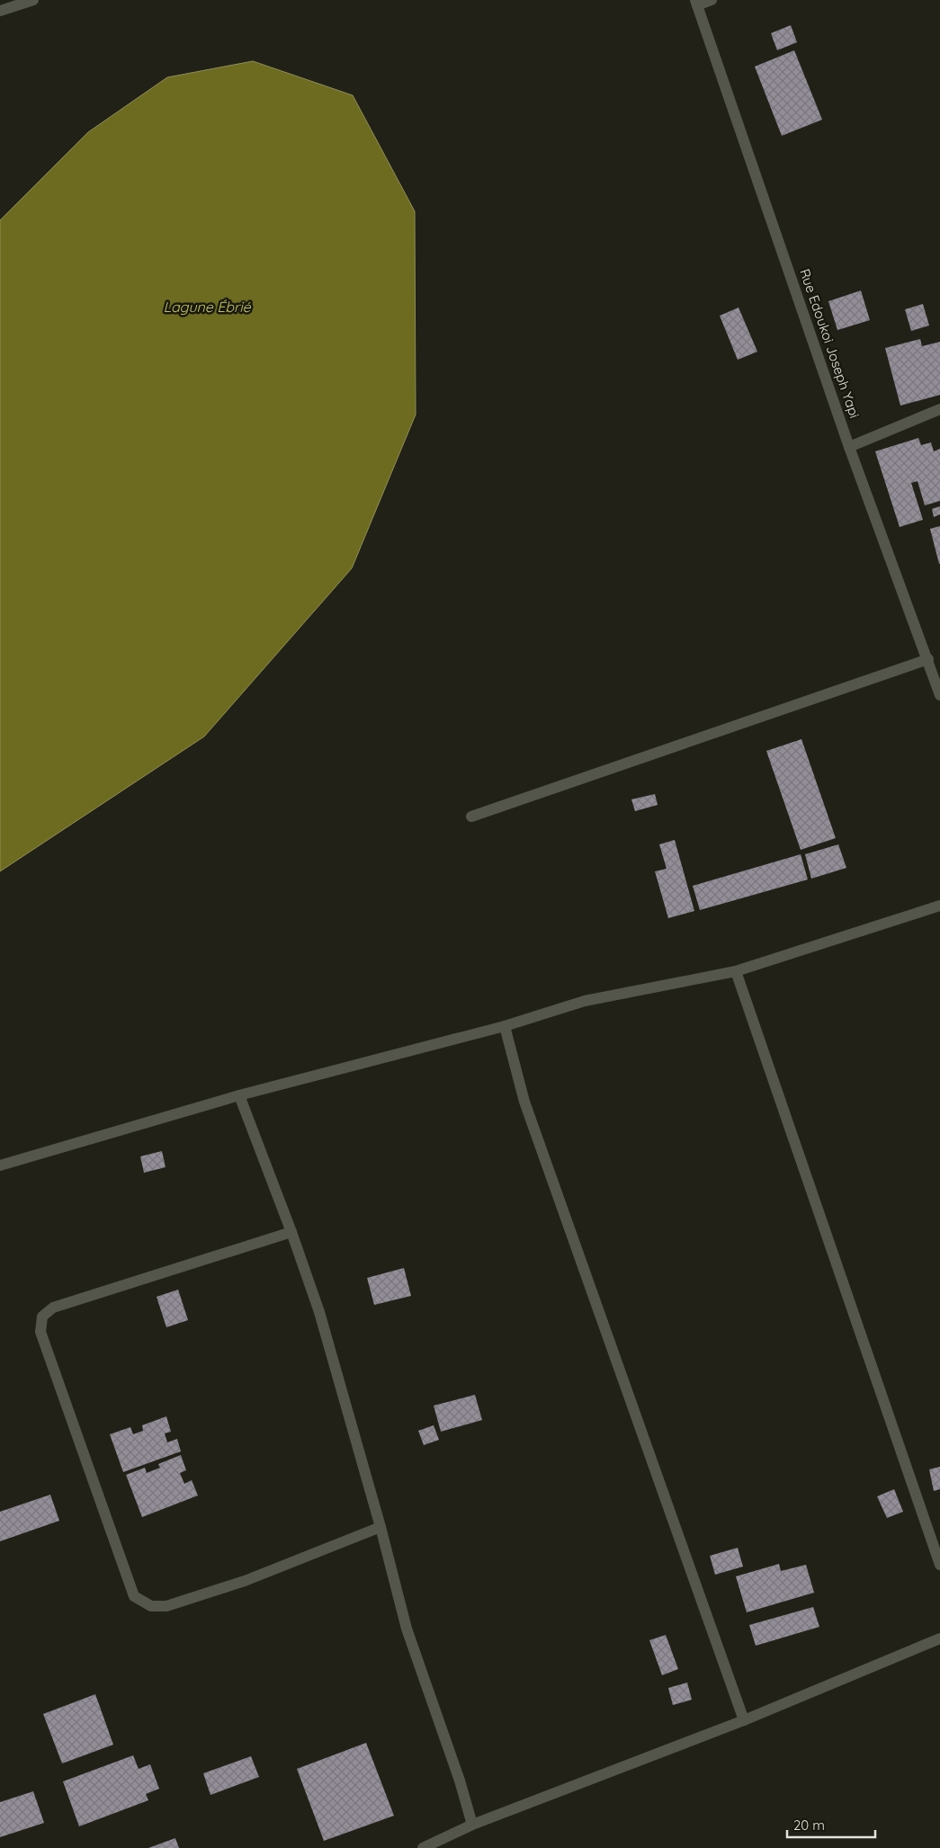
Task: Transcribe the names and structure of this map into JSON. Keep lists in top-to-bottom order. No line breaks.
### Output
{"streets":{"street":["Rue Edoukoi Joseph Yapi"]},"water":["Lagune Ébrié"],"scale_bar":"20 m"}
